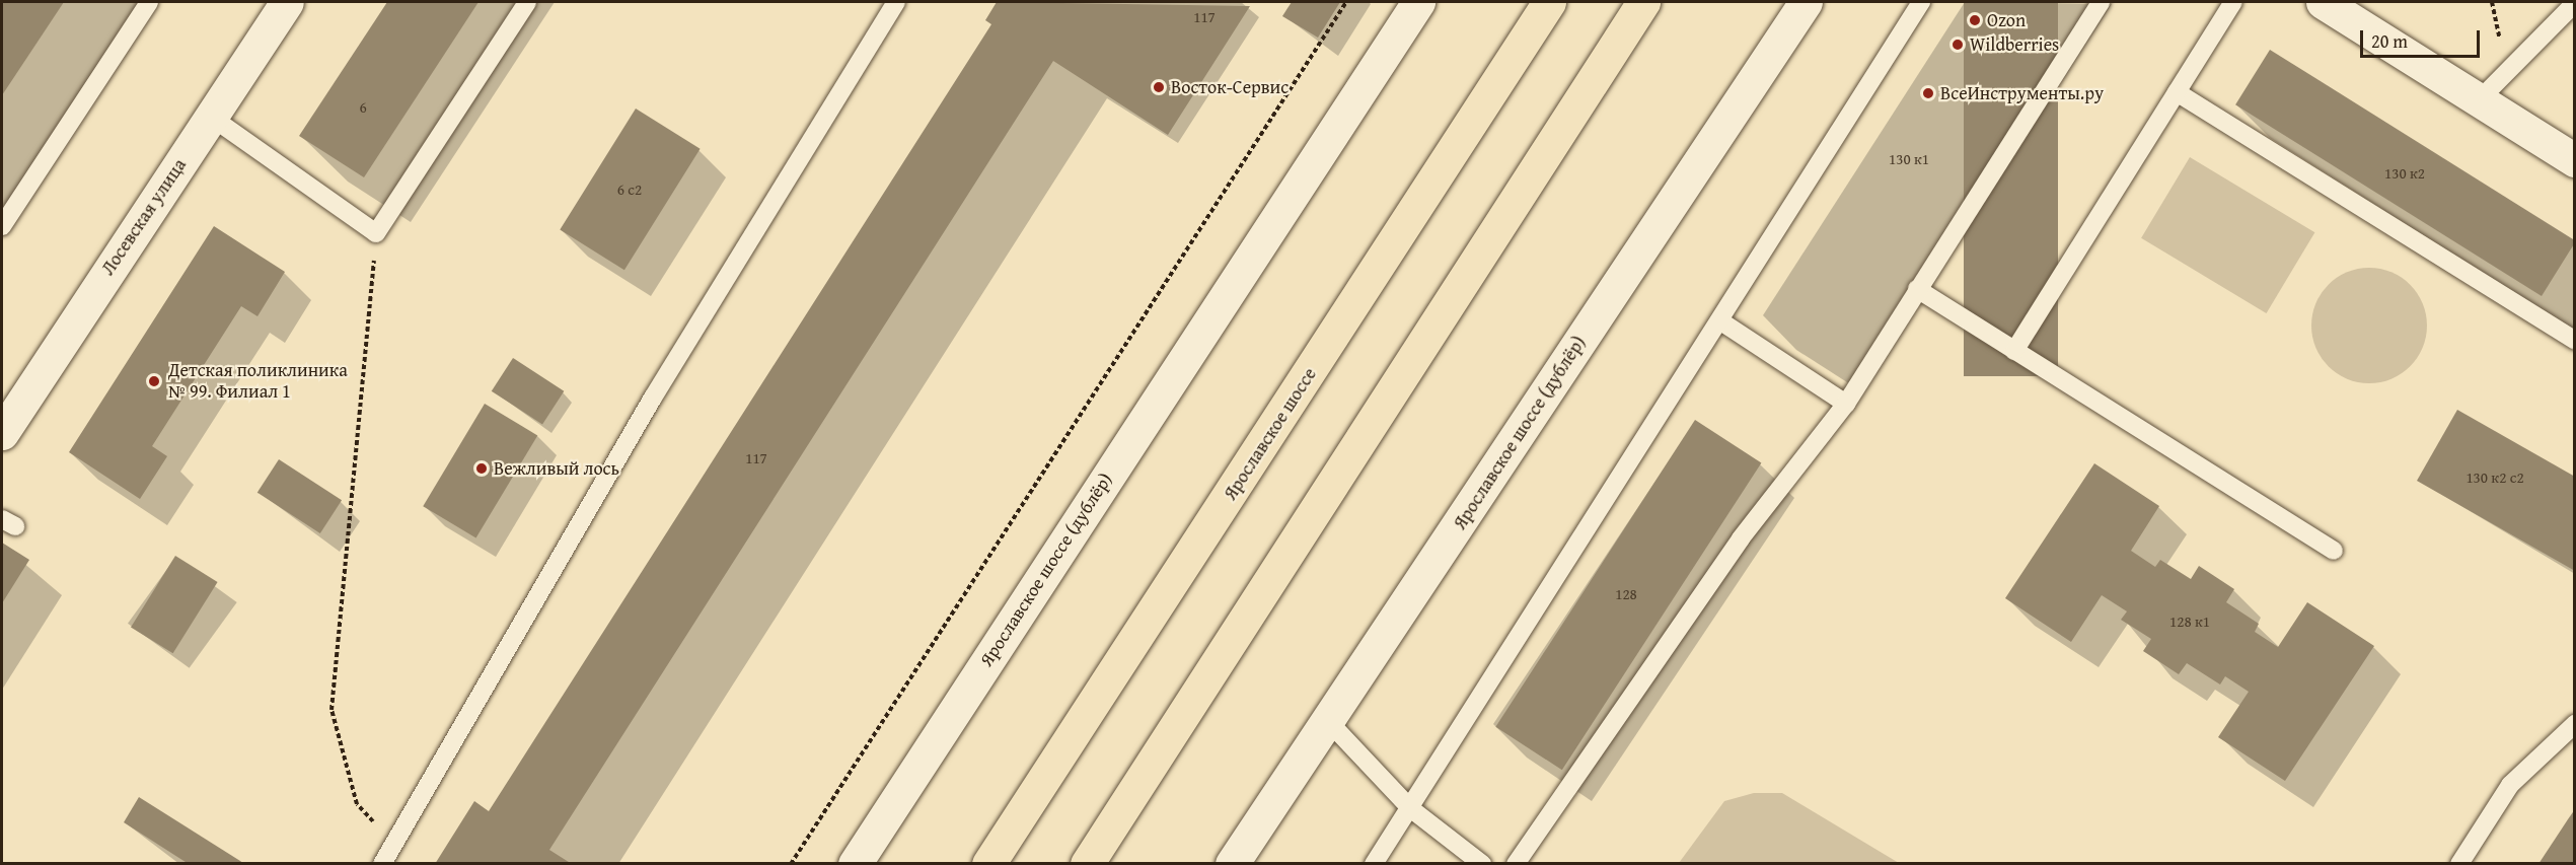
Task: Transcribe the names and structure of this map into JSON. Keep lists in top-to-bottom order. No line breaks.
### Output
{"streets":{"main road":["Ярославское шоссе"],"street":["Лосевская улица","Ярославское шоссе (дублёр)"]},"places":["Ozon","Wildberries","Восток-Сервис","ВсеИнструменты.ру","Детская поликлиника № 99. Филиал 1","Вежливый лось"],"house_numbers":["117","6","130 к1","130 к2","6 с2","117","130 к2 с2","128","128 к1"],"scale_bar":"20 m"}
